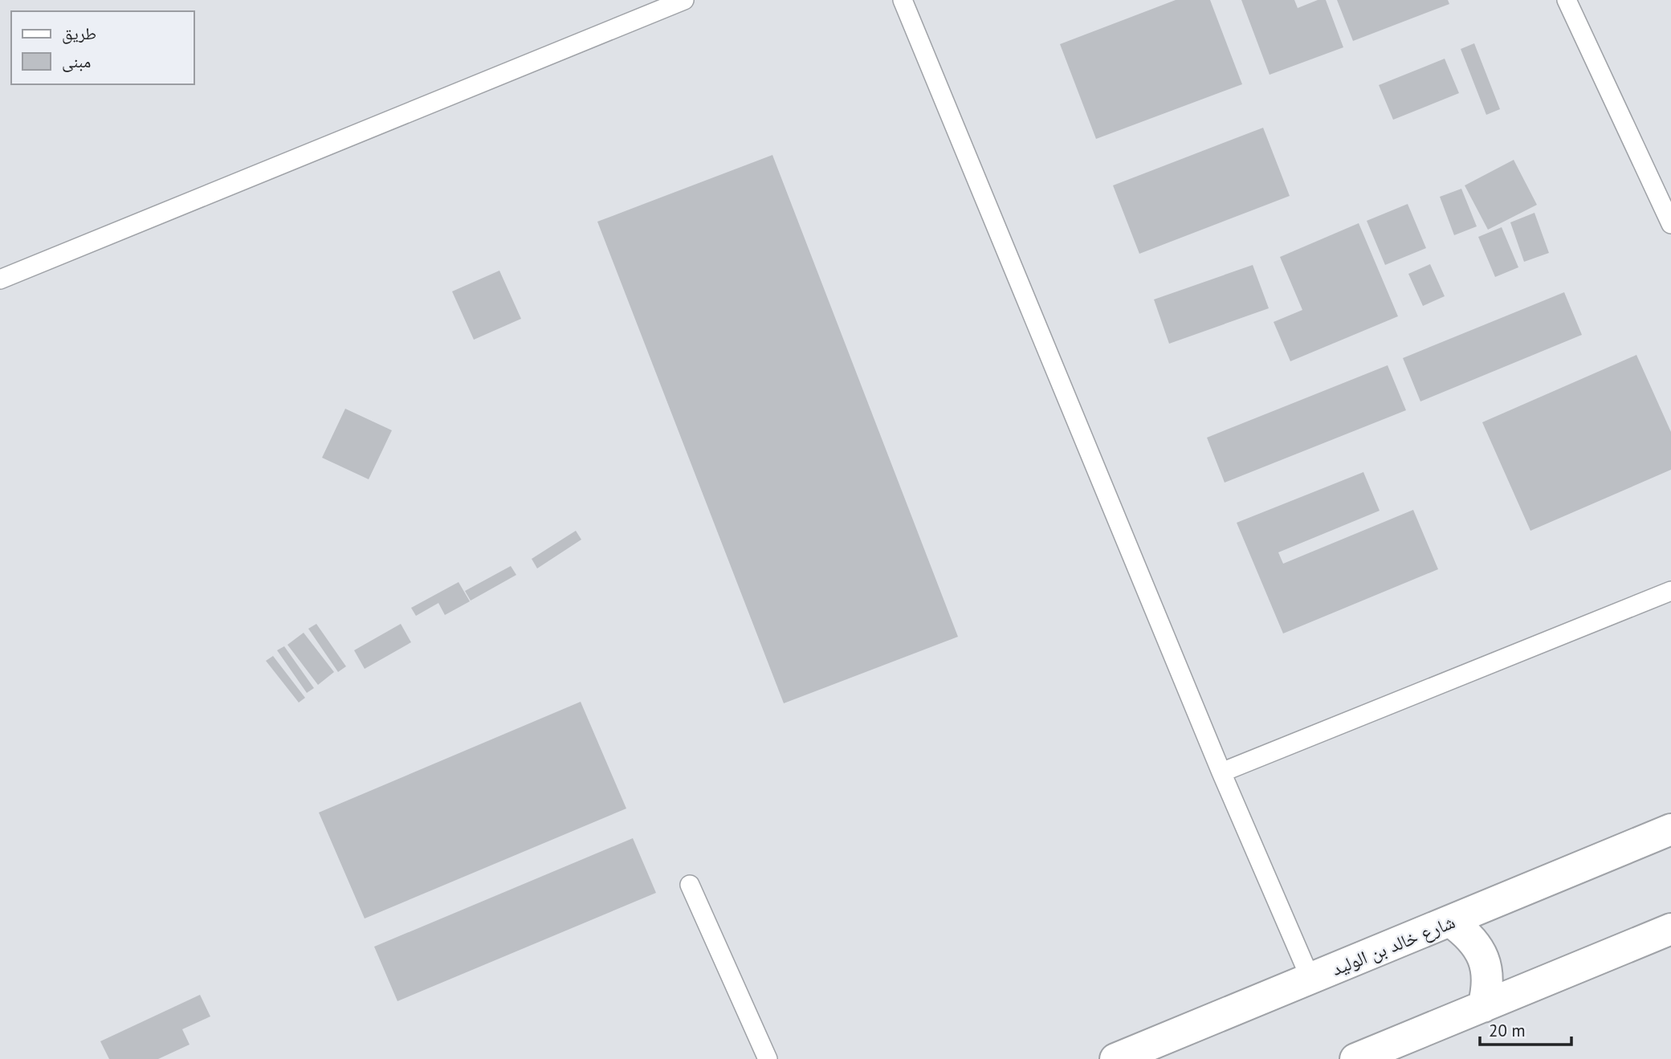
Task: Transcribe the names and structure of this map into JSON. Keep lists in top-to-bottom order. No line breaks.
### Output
{"streets":{"main road":["شارع خالد بن الوليد"]},"legend":["طريق","مبنى"],"scale_bar":"20 m"}
